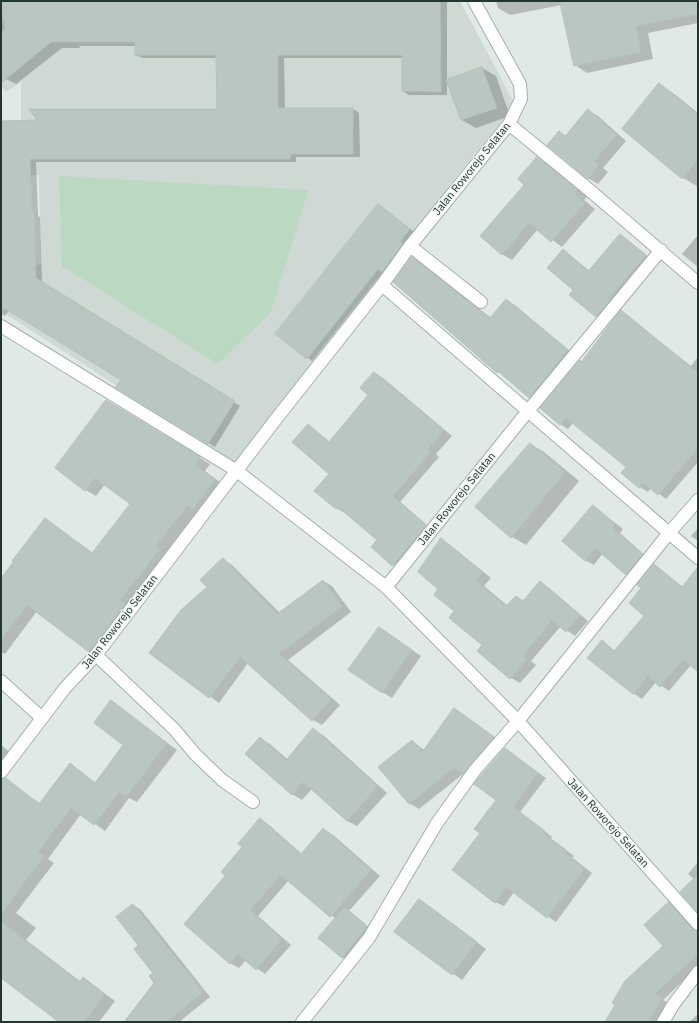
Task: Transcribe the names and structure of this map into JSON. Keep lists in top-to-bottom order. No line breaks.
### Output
{"streets":{"street":["Jalan Roworejo Selatan"]}}
